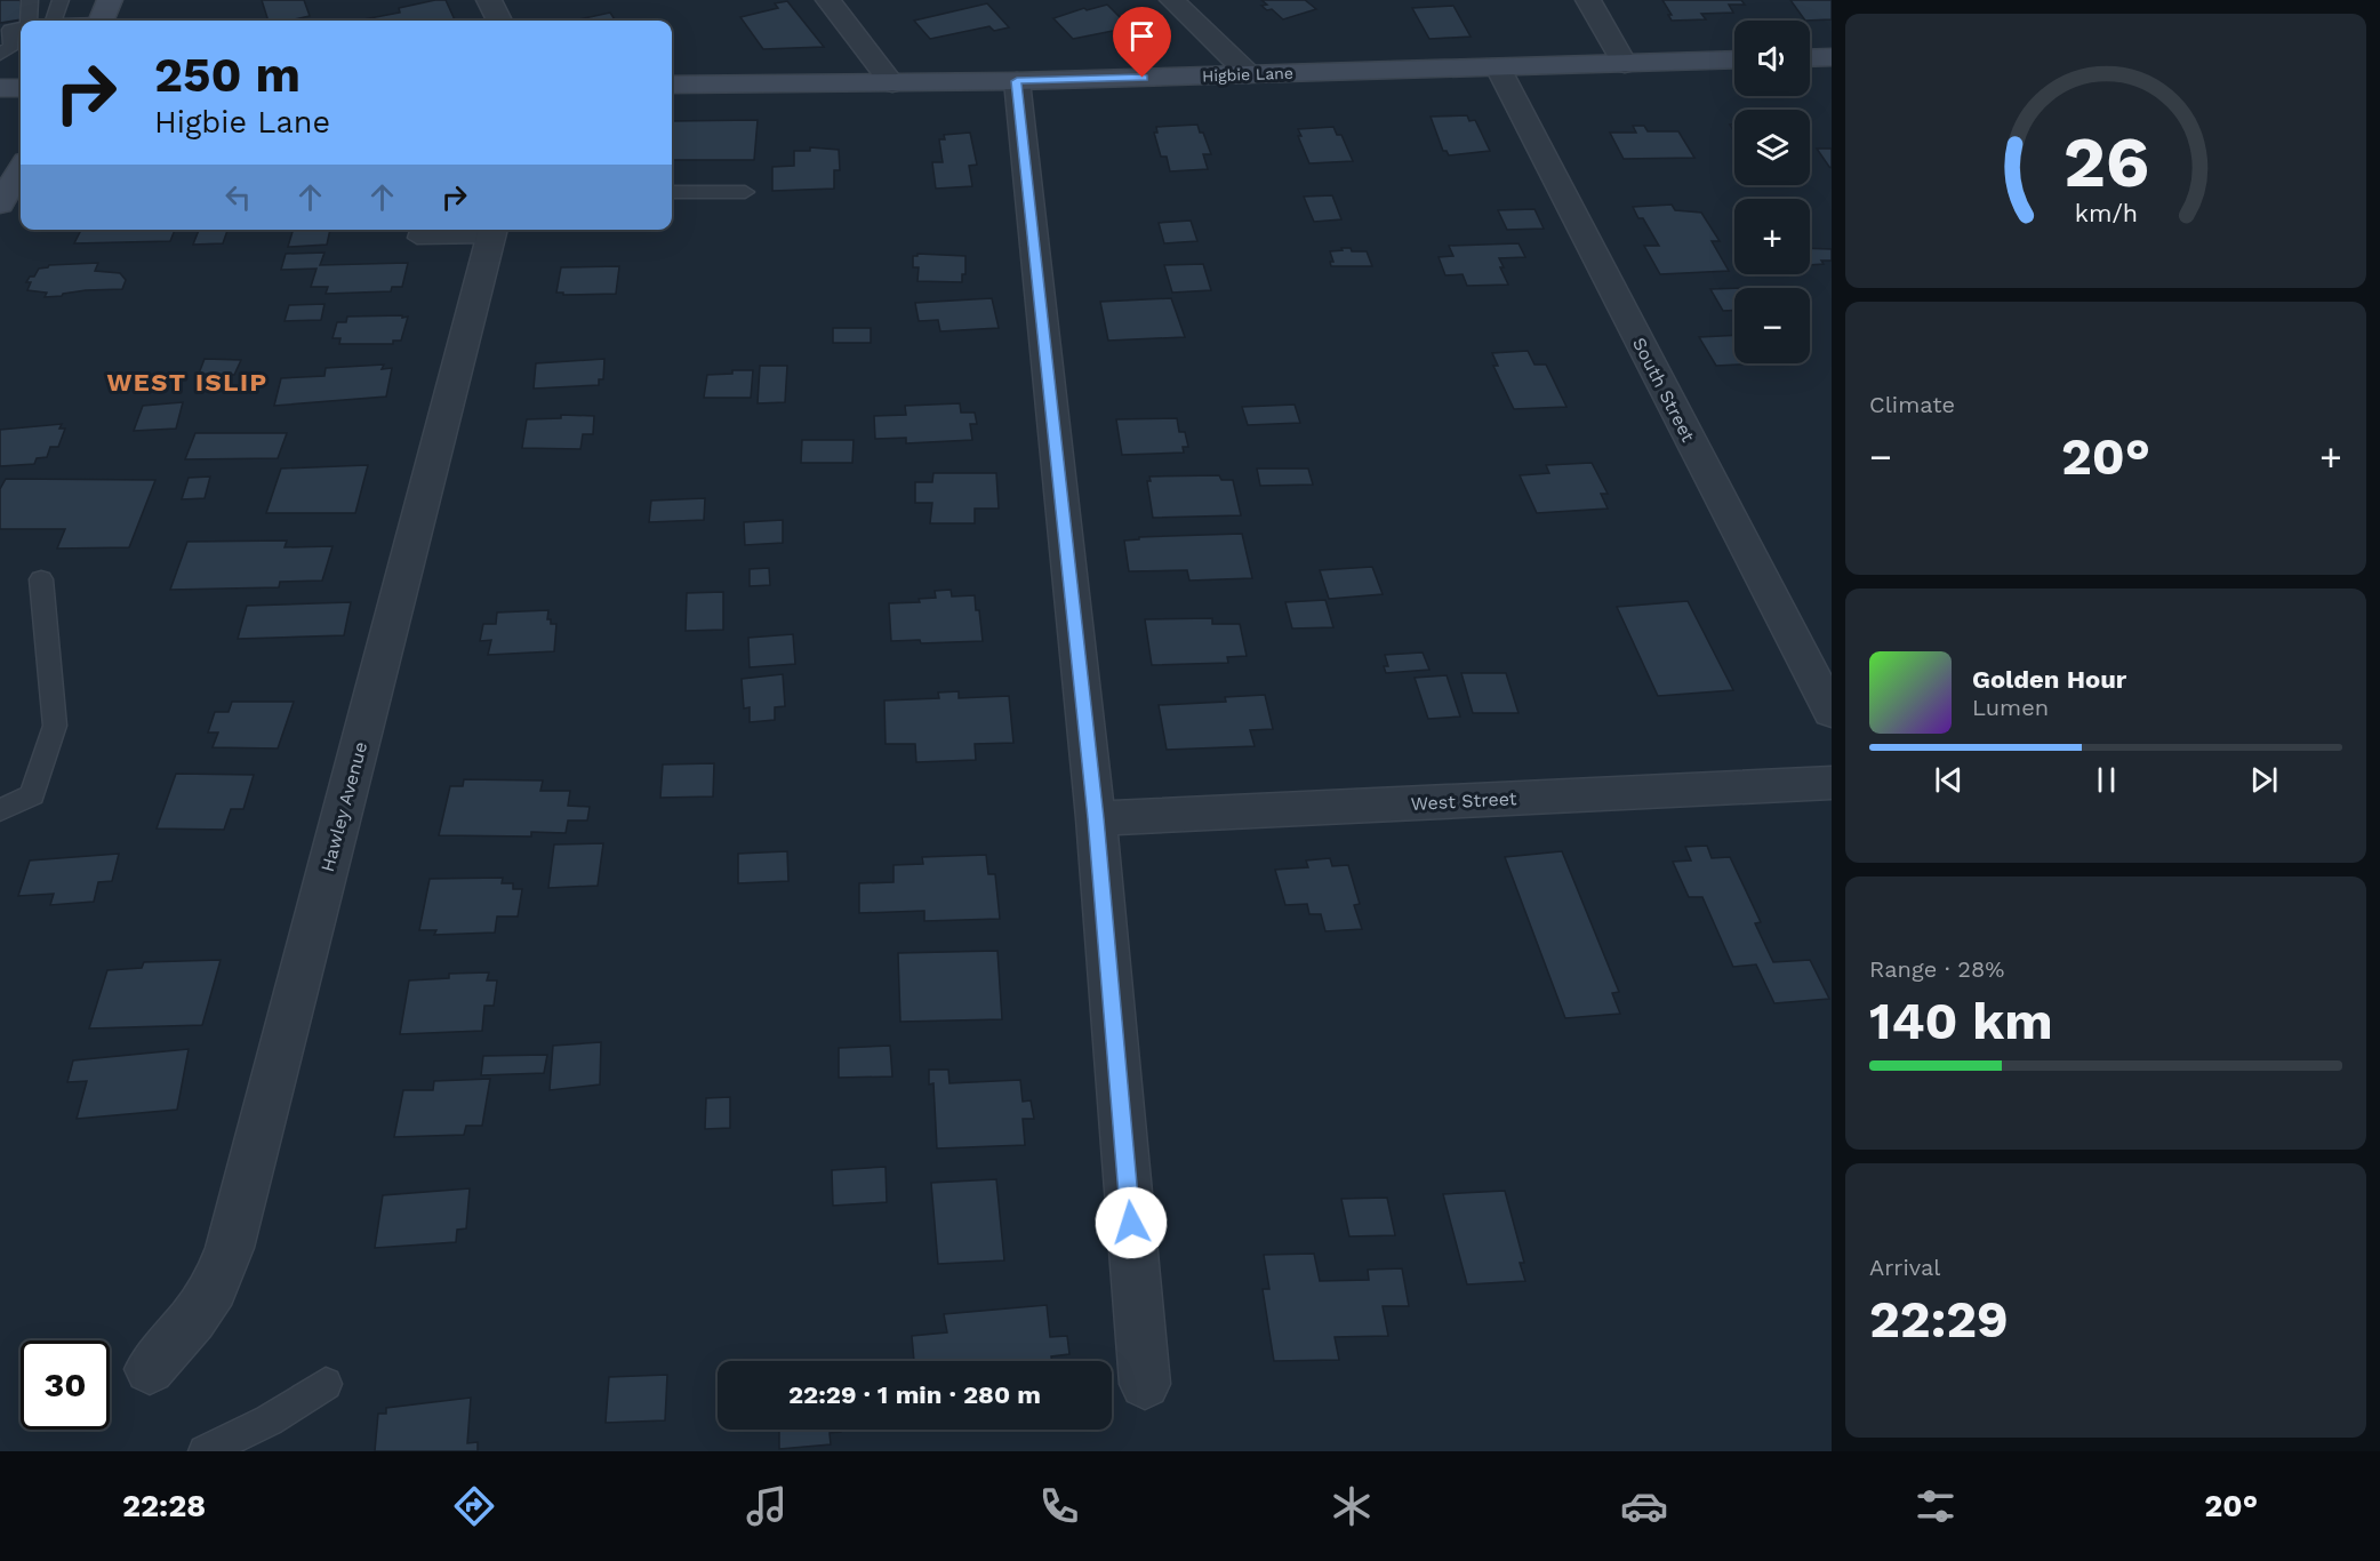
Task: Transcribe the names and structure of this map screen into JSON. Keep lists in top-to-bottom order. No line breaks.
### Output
{"streets":{"main road":["Higbie Lane"],"street":["South Street","West Street","Hawley Avenue"]},"crossings":[["Higbie Lane","South Street"]],"districts":["WEST ISLIP"],"page":{"map_buttons":["+","−"],"turn":["250 m","Higbie Lane"],"tile":["Climate",["Range · 28%","140 km"],["Arrival","22:29"]],"heat":["−","20°","+"],"song":["Golden Hour","Lumen"],"limit":"30","trip":"22:29 · 1 min · 280 m","tabs":["22:28","20°"],"gauge":["26","km/h"]}}
